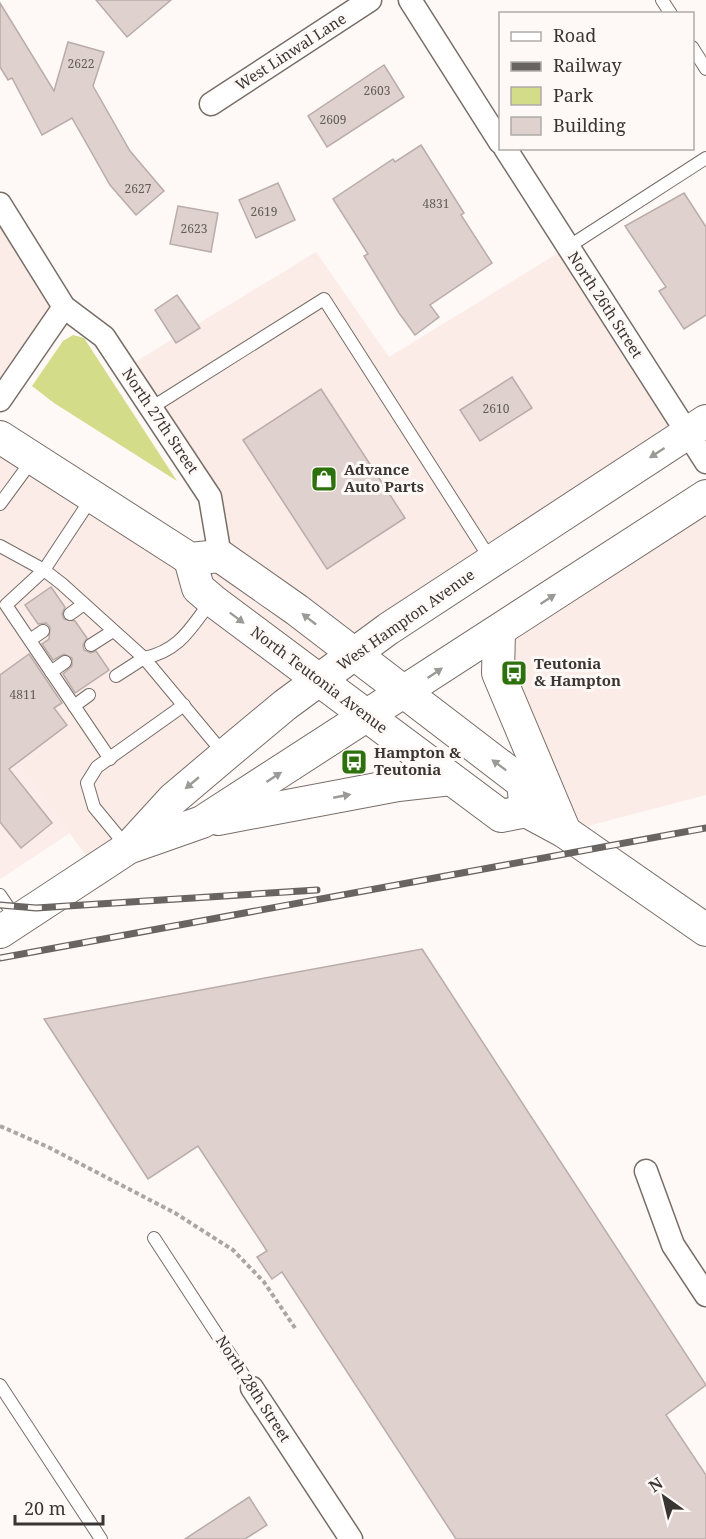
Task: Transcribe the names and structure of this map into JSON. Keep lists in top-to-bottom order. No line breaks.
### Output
{"streets":{"main road":["West Hampton Avenue","North Teutonia Avenue"],"street":["West Linwal Lane","North 26th Street","North 27th Street","North 28th Street"]},"crossings":[["North 26th Street","West Hampton Avenue"],["West Hampton Avenue","North Teutonia Avenue"]],"places":{"shop":["Advance Auto Parts"],"bus stop":["Teutonia & Hampton","Hampton & Teutonia"]},"house_numbers":["2622","2603","2609","2627","4831","2619","2623","2610","4811"],"legend":["Road","Railway","Park","Building"],"scale_bar":"20 m","north":"top left"}
